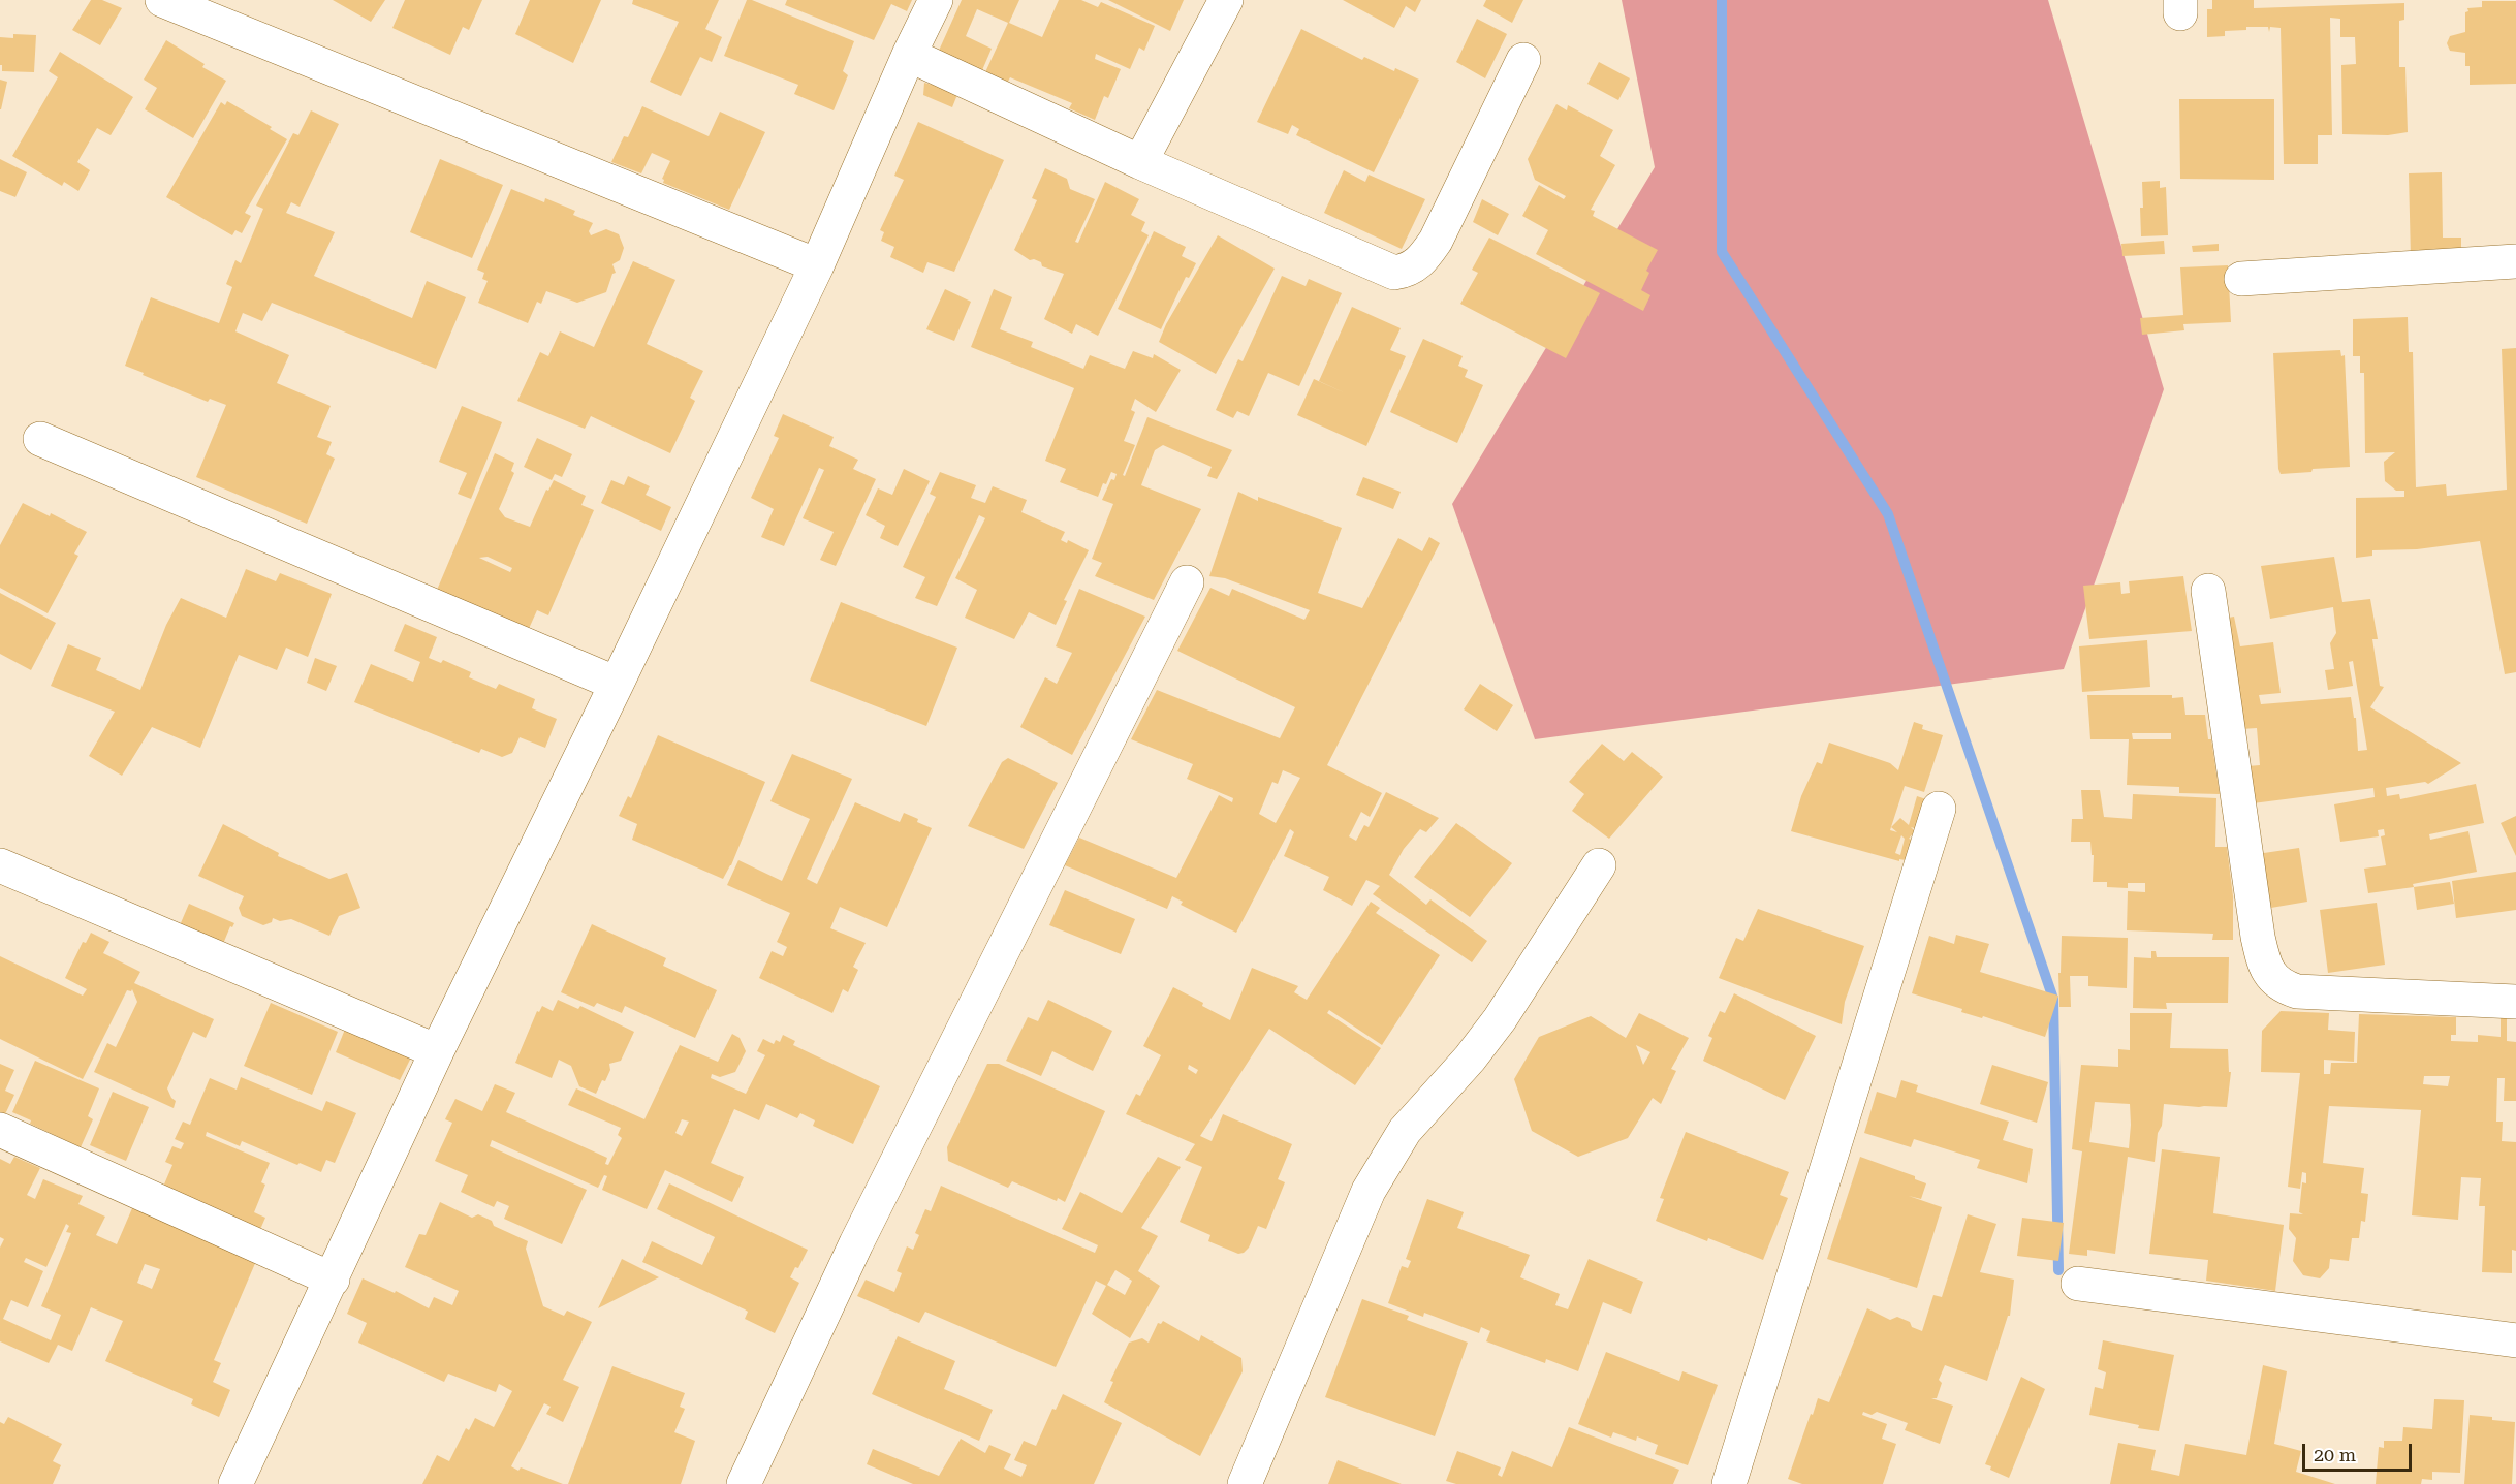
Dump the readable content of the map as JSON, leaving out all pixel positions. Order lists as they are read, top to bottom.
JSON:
{
  "scale_bar": "20 m"
}
